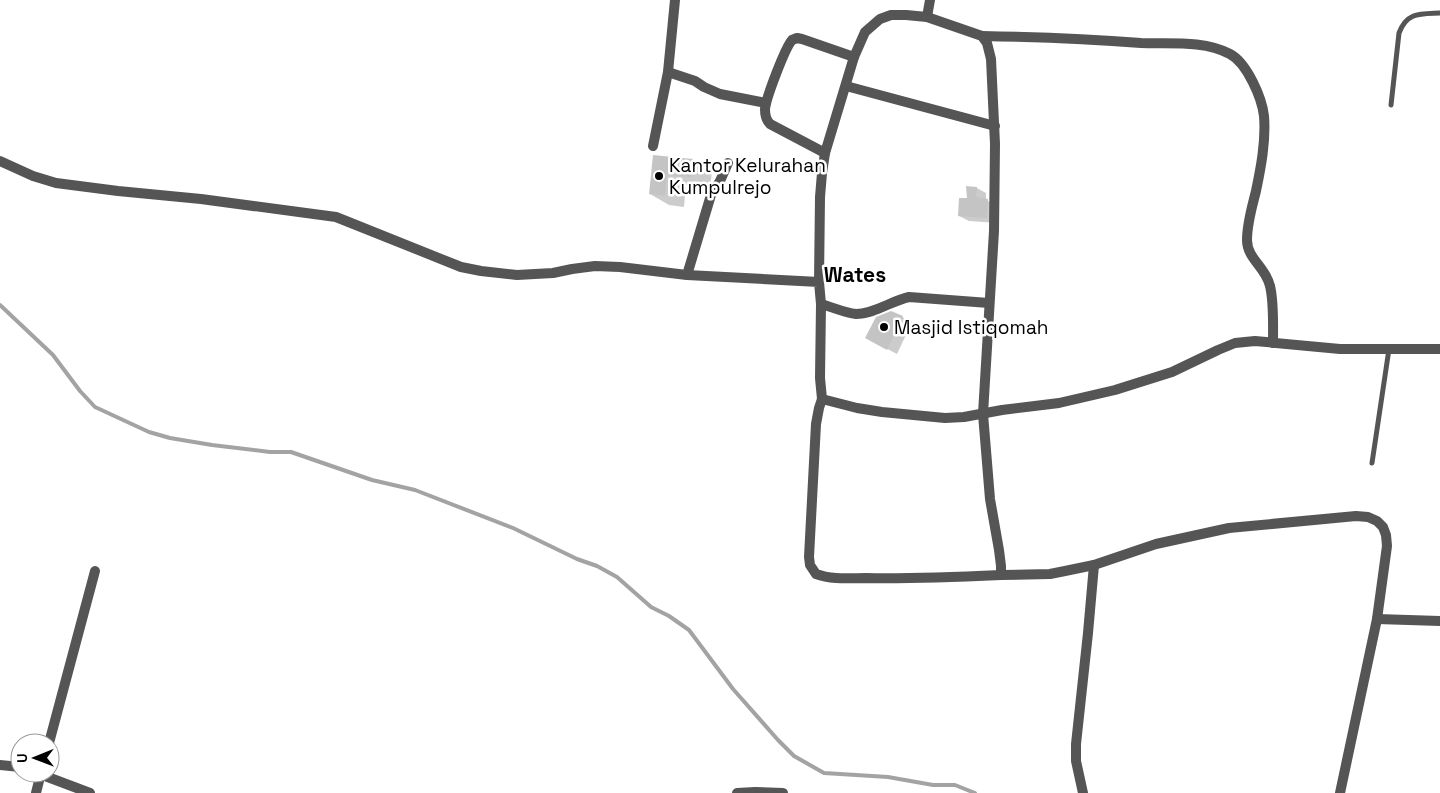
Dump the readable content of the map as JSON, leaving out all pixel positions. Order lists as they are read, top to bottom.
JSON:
{
  "districts": ["Wates"],
  "places": ["Kantor Kelurahan Kumpulrejo", "Masjid Istiqomah"],
  "north": "left"
}
